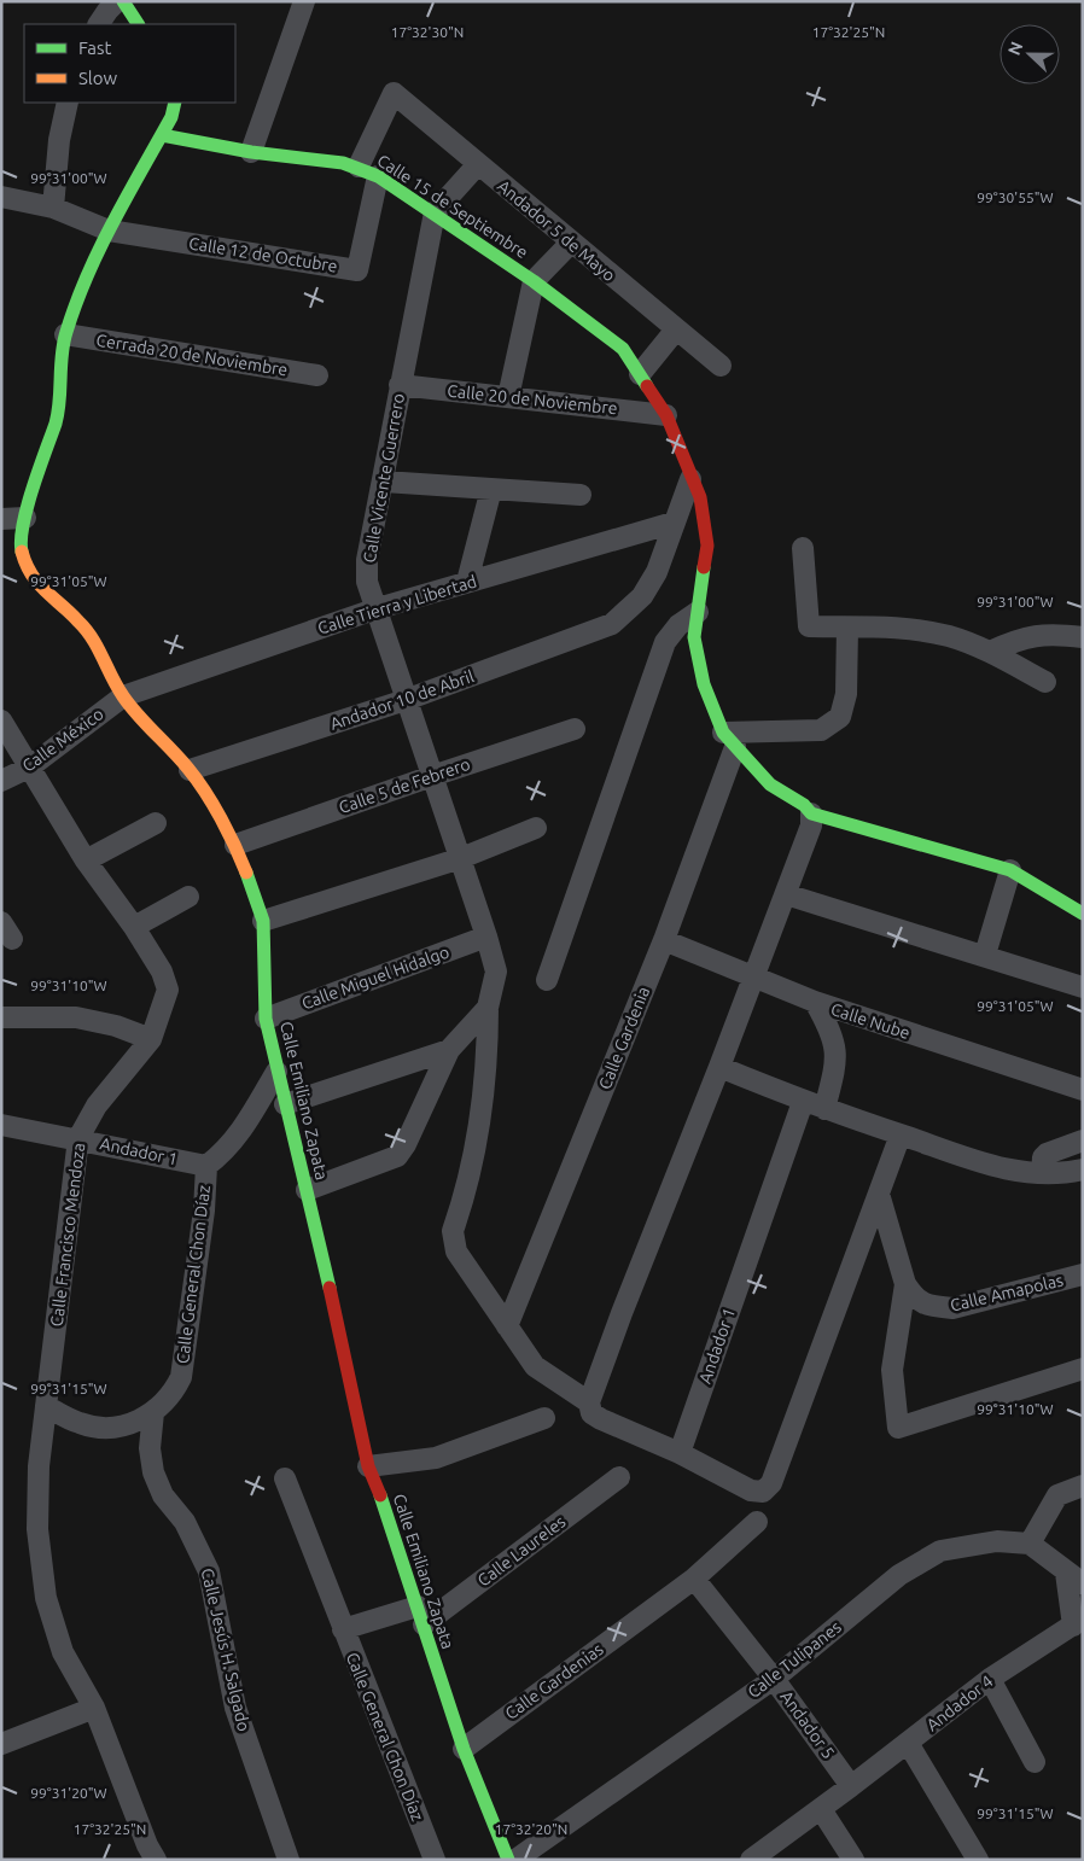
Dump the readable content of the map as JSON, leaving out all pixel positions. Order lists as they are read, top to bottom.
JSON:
{
  "streets": {
    "street": [
      "Calle 15 de Septiembre",
      "Andador 5 de Mayo",
      "Calle 12 de Octubre",
      "Cerrada 20 de Noviembre",
      "Calle 20 de Noviembre",
      "Calle Vicente Guerrero",
      "Calle Tierra y Libertad",
      "Andador 10 de Abril",
      "Calle México",
      "Calle 5 de Febrero",
      "Calle Miguel Hidalgo",
      "Calle Nube",
      "Calle Gardenia",
      "Calle Emiliano Zapata",
      "Andador 1",
      "Calle Francisco Mendoza",
      "Calle General Chon Díaz",
      "Calle Amapolas",
      "Calle Laureles",
      "Calle Jesús H. Salgado",
      "Calle Tulipanes",
      "Calle Gardenias",
      "Andador 4",
      "Andador 5"
    ]
  },
  "crossings": [
    ["Calle 15 de Septiembre", "Andador 5 de Mayo"],
    ["Calle 15 de Septiembre", "Calle 12 de Octubre"],
    ["Calle 15 de Septiembre", "Calle 20 de Noviembre"],
    ["Calle 15 de Septiembre", "Calle Vicente Guerrero"],
    ["Calle 15 de Septiembre", "Calle Gardenia"],
    ["Calle 15 de Septiembre", "Calle Emiliano Zapata"],
    ["Calle 12 de Octubre", "Calle Emiliano Zapata"],
    ["Cerrada 20 de Noviembre", "Calle Emiliano Zapata"],
    ["Calle 20 de Noviembre", "Calle Vicente Guerrero"],
    ["Calle Vicente Guerrero", "Calle Tierra y Libertad"],
    ["Calle Vicente Guerrero", "Andador 10 de Abril"],
    ["Calle Vicente Guerrero", "Calle 5 de Febrero"],
    ["Calle Vicente Guerrero", "Calle Miguel Hidalgo"],
    ["Calle Tierra y Libertad", "Andador 10 de Abril"],
    ["Calle Tierra y Libertad", "Calle México"],
    ["Calle Tierra y Libertad", "Calle Emiliano Zapata"],
    ["Andador 10 de Abril", "Calle Emiliano Zapata"],
    ["Calle México", "Calle Emiliano Zapata"],
    ["Calle México", "Calle Francisco Mendoza"],
    ["Calle 5 de Febrero", "Calle Emiliano Zapata"],
    ["Calle Miguel Hidalgo", "Calle Emiliano Zapata"],
    ["Calle Nube", "Calle Gardenia"],
    ["Calle Emiliano Zapata", "Calle General Chon Díaz"],
    ["Calle Emiliano Zapata", "Calle Laureles"],
    ["Calle Emiliano Zapata", "Calle Gardenias"],
    ["Andador 1", "Calle Francisco Mendoza"],
    ["Andador 1", "Calle General Chon Díaz"],
    ["Calle Francisco Mendoza", "Calle General Chon Díaz"],
    ["Calle General Chon Díaz", "Calle Laureles"],
    ["Calle General Chon Díaz", "Calle Jesús H. Salgado"],
    ["Calle Tulipanes", "Andador 5"],
    ["Calle Gardenias", "Andador 5"],
    ["Andador 4", "Andador 5"]
  ],
  "legend": ["Fast", "Slow"],
  "north": "left",
  "coordinates": [
    "17°32'30\"N",
    "17°32'25\"N",
    "99°31'00\"W",
    "99°30'55\"W",
    "99°31'05\"W",
    "99°31'10\"W",
    "99°31'15\"W",
    "99°31'20\"W",
    "17°32'20\"N"
  ]
}
